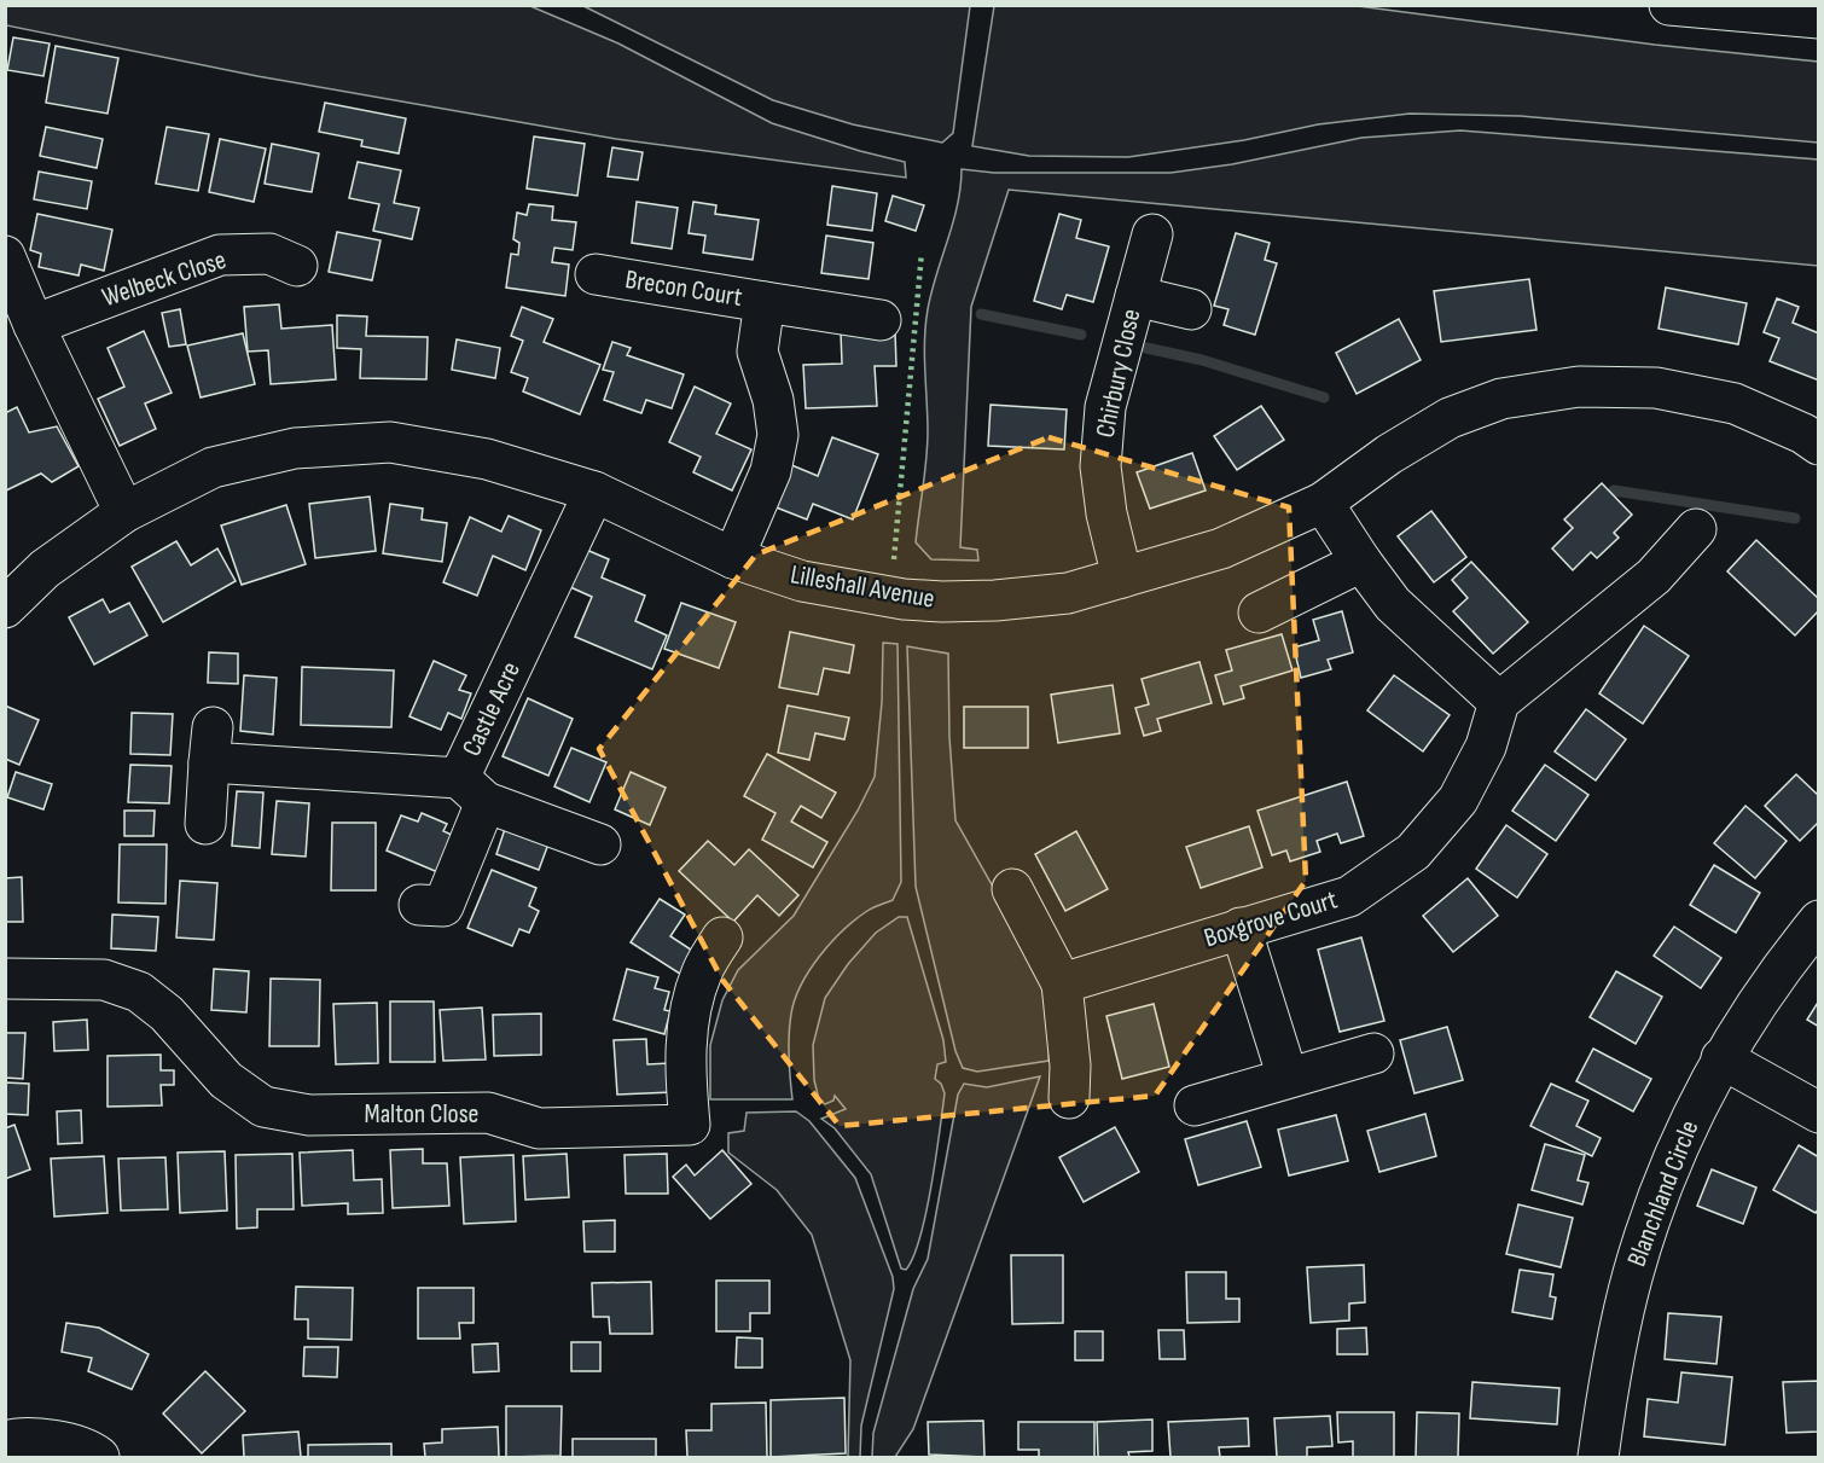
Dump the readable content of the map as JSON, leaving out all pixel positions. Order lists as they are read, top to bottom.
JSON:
{
  "streets": {
    "street": [
      "Welbeck Close",
      "Brecon Court",
      "Chirbury Close",
      "Lilleshall Avenue",
      "Castle Acre",
      "Boxgrove Court",
      "Malton Close",
      "Blanchland Circle"
    ]
  },
  "crossings": [
    ["Brecon Court", "Lilleshall Avenue"],
    ["Chirbury Close", "Lilleshall Avenue"],
    ["Lilleshall Avenue", "Castle Acre"]
  ]
}
